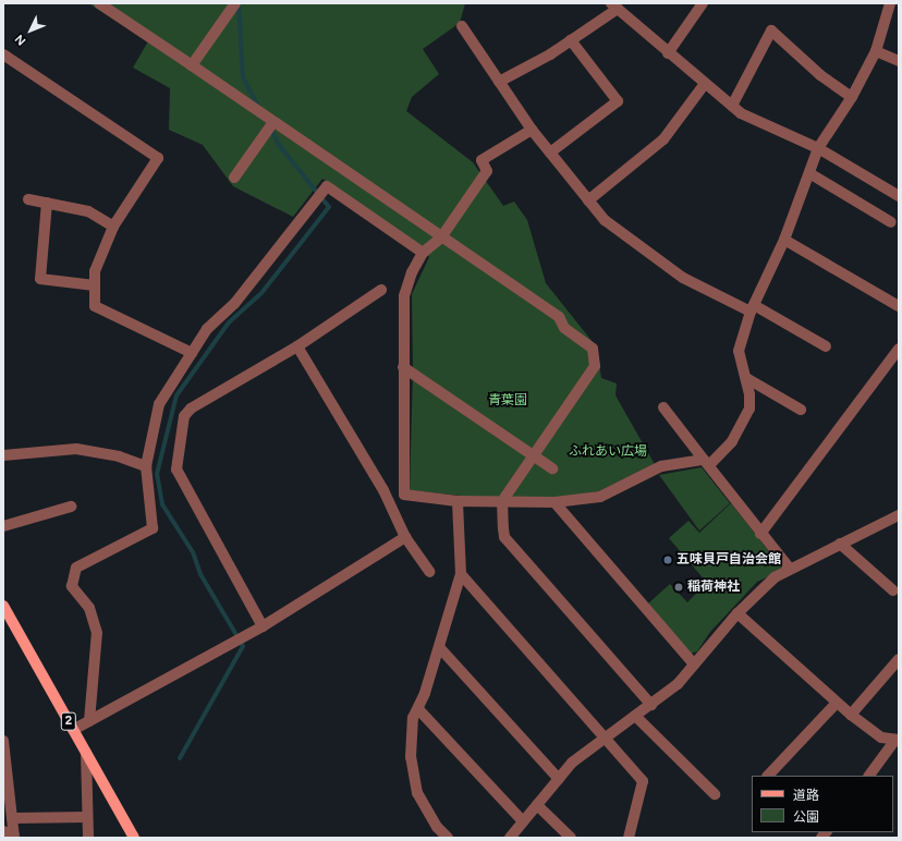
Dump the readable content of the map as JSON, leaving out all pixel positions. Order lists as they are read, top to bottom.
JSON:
{
  "streets": {
    "main road": ["2"]
  },
  "parks": ["青葉園", "ふれあい広場"],
  "places": ["五味貝戸自治会館", "稲荷神社"],
  "legend": ["道路", "公園"],
  "north": "bottom left"
}
